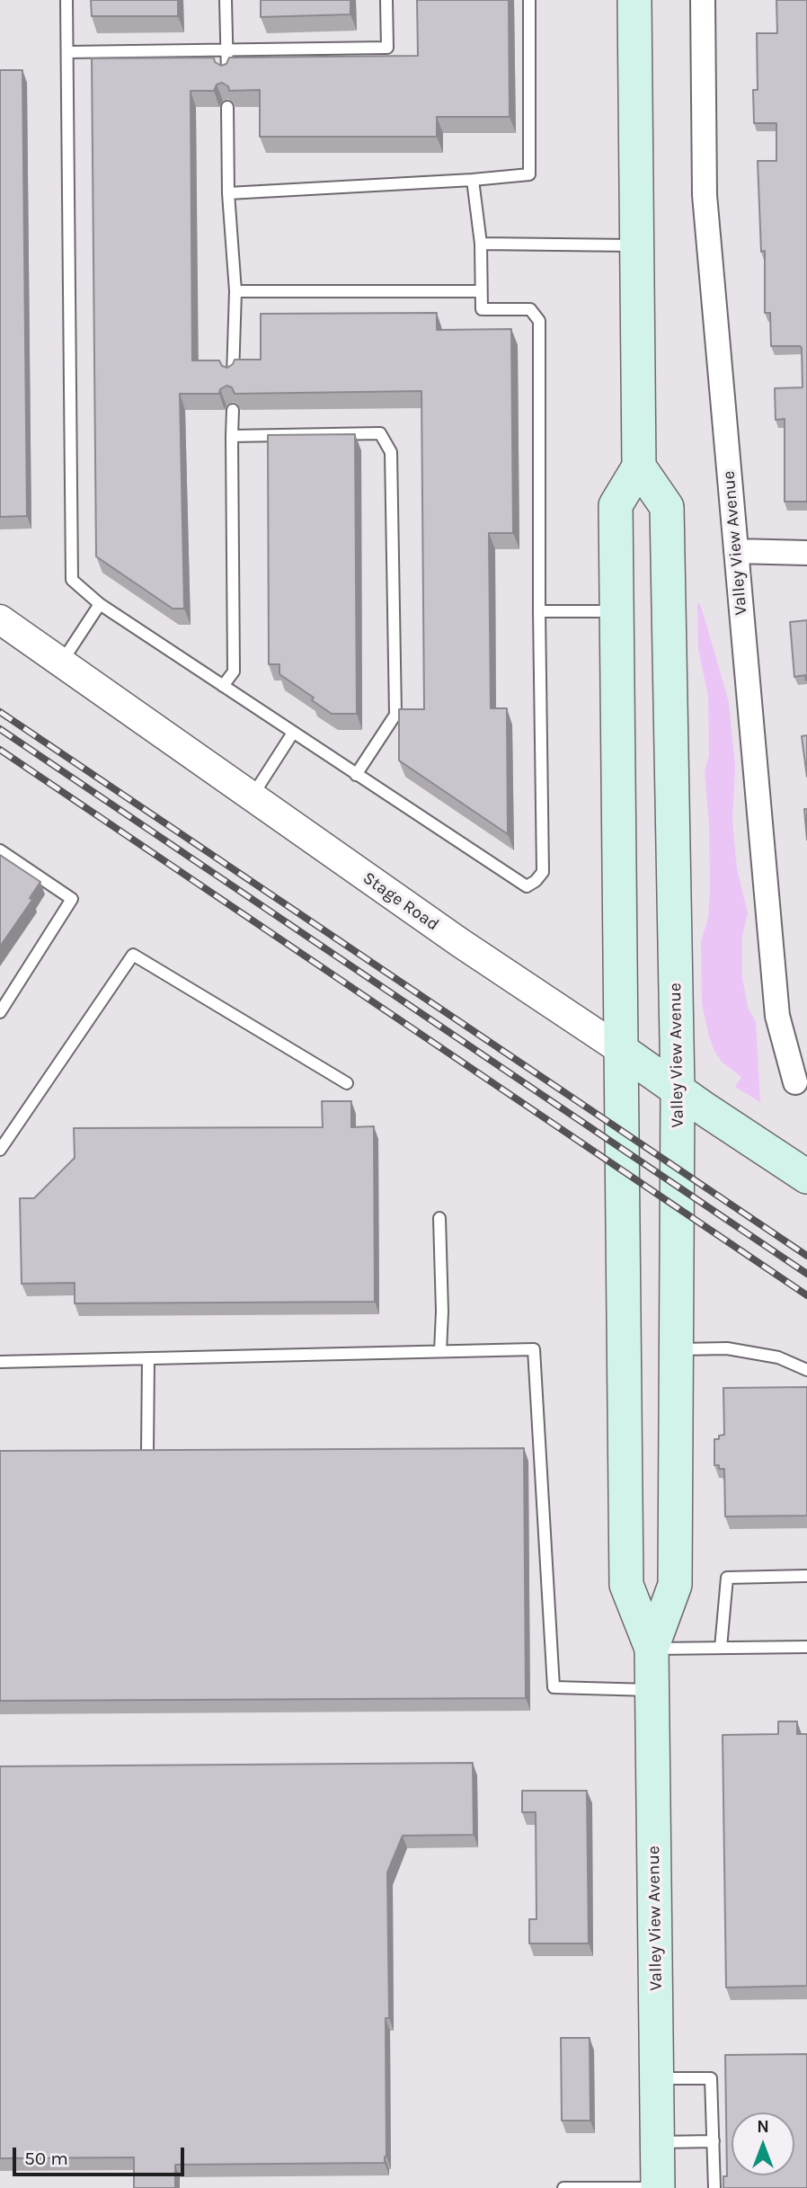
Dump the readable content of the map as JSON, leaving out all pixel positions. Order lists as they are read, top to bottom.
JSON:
{
  "streets": {
    "main road": ["Valley View Avenue", "Stage Road"]
  },
  "crossings": [
    ["Valley View Avenue", "Stage Road"]
  ],
  "scale_bar": "50 m",
  "north": "top"
}
